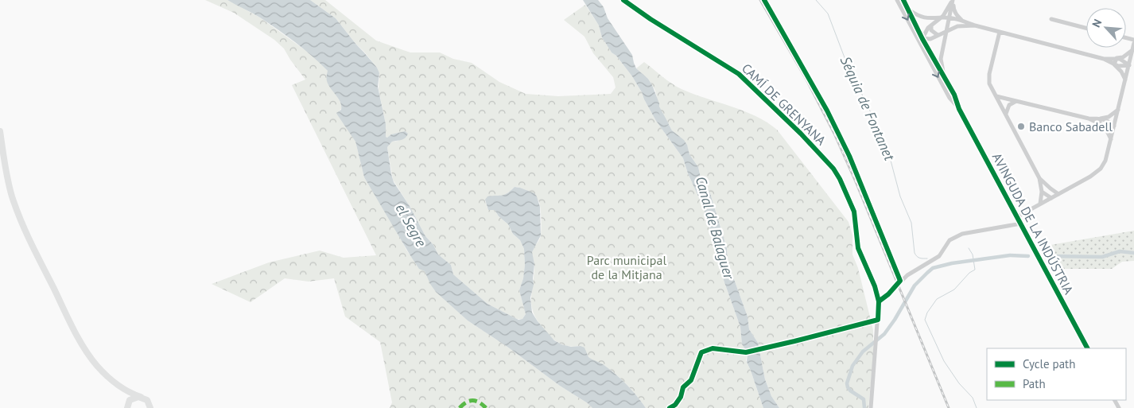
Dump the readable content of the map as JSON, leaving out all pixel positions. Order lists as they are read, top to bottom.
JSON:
{
  "streets": {
    "street": ["CAMÍ DE GRENYANA", "AVINGUDA DE LA INDÚSTRIA"]
  },
  "water": ["Séquia de Fontanet", "el Segre", "Canal de Balaguer"],
  "parks": ["Parc municipal de la Mitjana"],
  "places": ["Banco Sabadell"],
  "legend": ["Cycle path", "Path"],
  "north": "top left"
}
